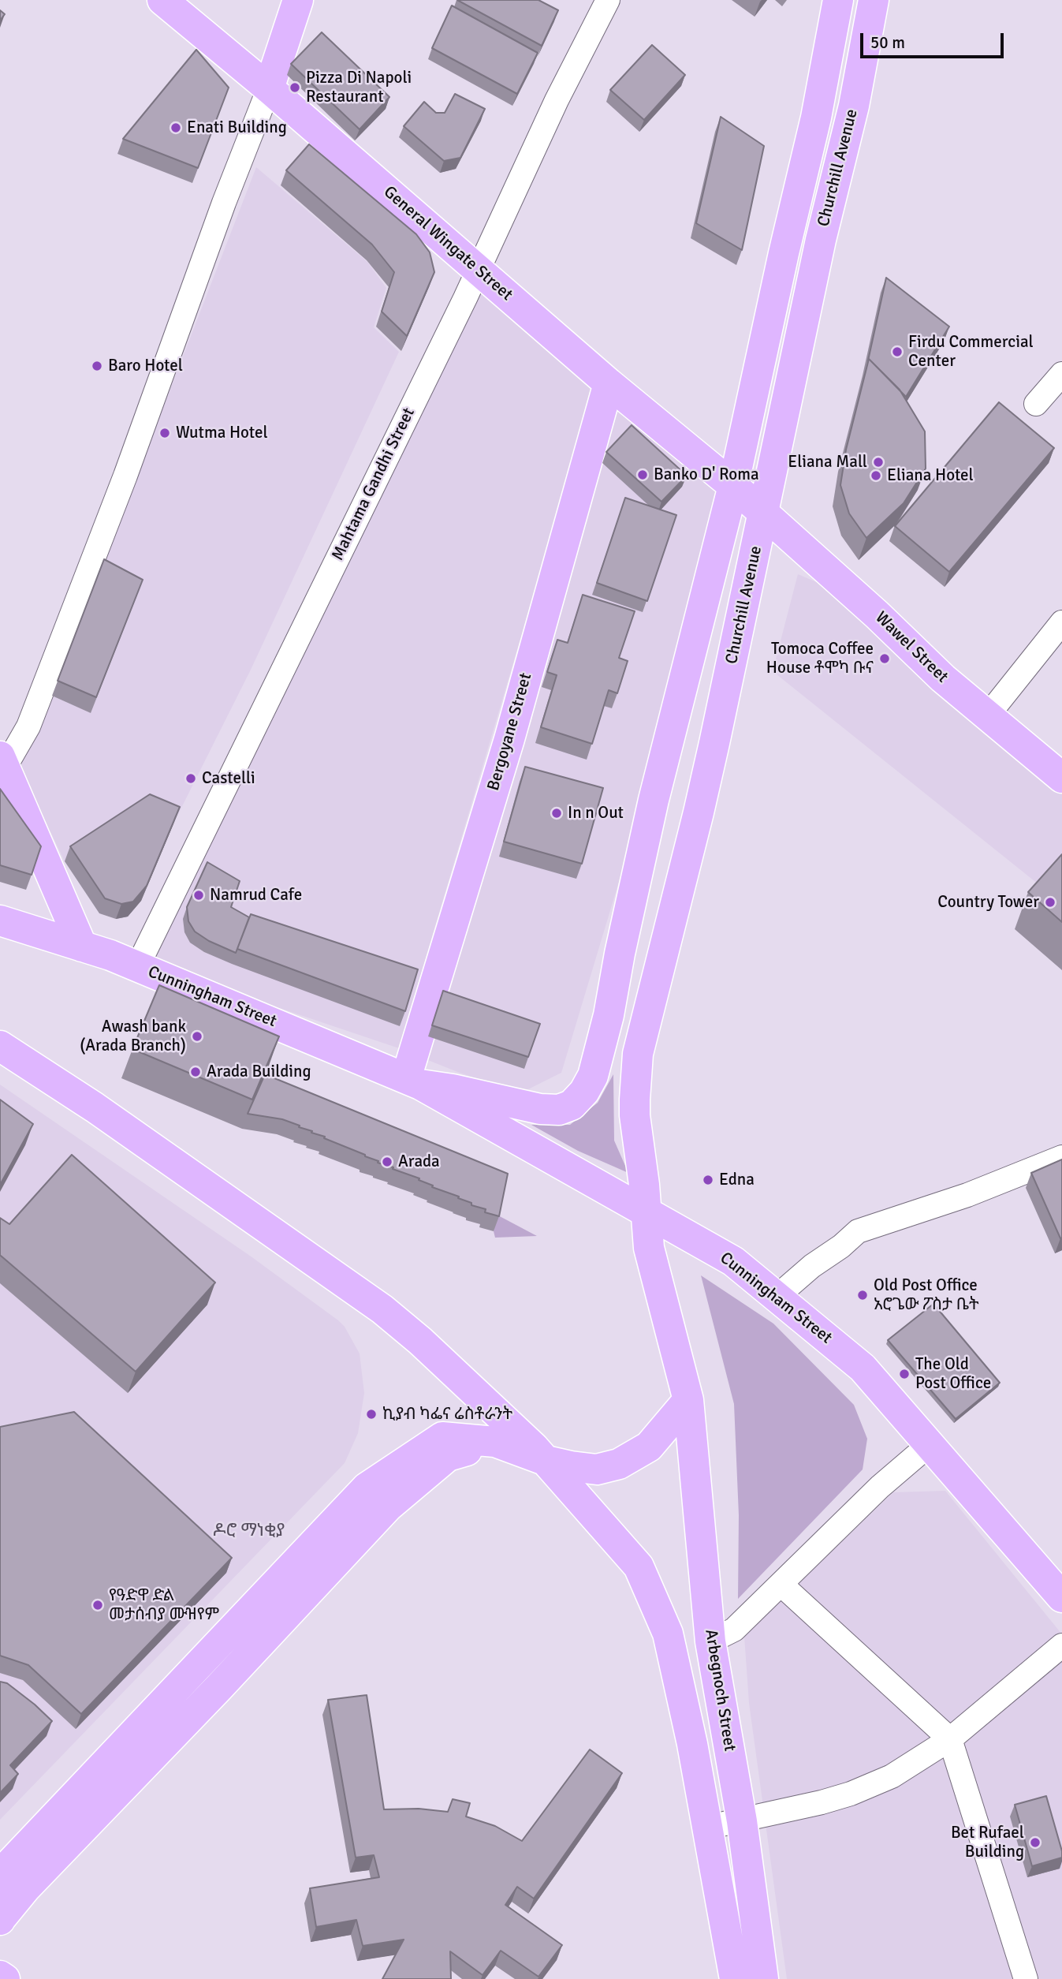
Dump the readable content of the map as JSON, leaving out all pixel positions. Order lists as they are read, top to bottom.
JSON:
{
  "streets": {
    "main road": [
      "Churchill Avenue",
      "General Wingate Street",
      "Wawel Street",
      "Bergoyane Street",
      "Cunningham Street",
      "Arbegnoch Street"
    ],
    "street": ["Mahtama Gandhi Street"]
  },
  "crossings": [
    ["Churchill Avenue", "General Wingate Street"],
    ["Churchill Avenue", "Wawel Street"],
    ["Churchill Avenue", "Cunningham Street"],
    ["Churchill Avenue", "Arbegnoch Street"],
    ["General Wingate Street", "Mahtama Gandhi Street"],
    ["General Wingate Street", "Wawel Street"],
    ["General Wingate Street", "Bergoyane Street"],
    ["Mahtama Gandhi Street", "Cunningham Street"],
    ["Bergoyane Street", "Cunningham Street"]
  ],
  "districts": ["ዶሮ ማነቂያ"],
  "places": [
    "Pizza Di Napoli Restaurant",
    "Enati Building",
    "Firdu Commercial Center",
    "Baro Hotel",
    "Wutma Hotel",
    "Eliana Mall",
    "Banko D' Roma",
    "Eliana Hotel",
    "Tomoca Coffee House ቶሞካ ቡና",
    "Castelli",
    "In n Out",
    "Namrud Cafe",
    "Country Tower",
    "Awash bank (Arada Branch)",
    "Arada Building",
    "Arada",
    "Edna",
    "Old Post Office አሮጌው ፖስታ ቤት",
    "The Old Post Office",
    "ኪያብ ካፌና ሬስቶራንት",
    "የዓድዋ ድል መታሰብያ ሙዝየም",
    "Bet Rufael Building"
  ],
  "scale_bar": "50 m"
}
